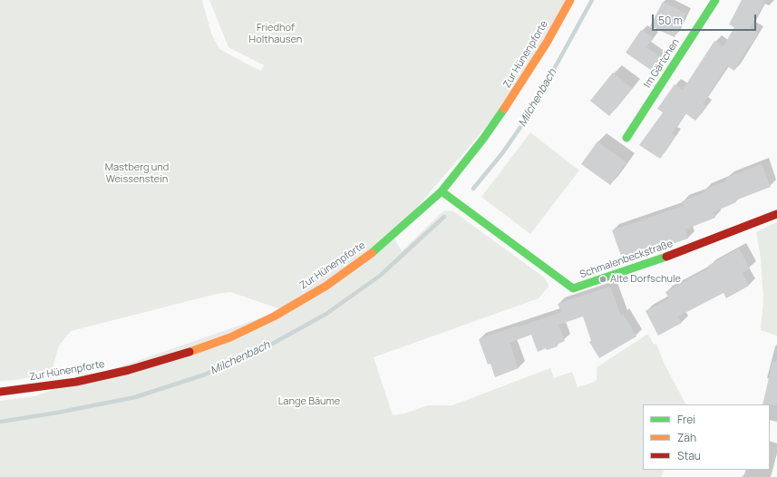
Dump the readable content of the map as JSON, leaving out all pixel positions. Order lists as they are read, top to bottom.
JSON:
{
  "streets": {
    "main road": ["Zur Hünenpforte", "Im Gärtchen", "Schmalenbeckstraße"]
  },
  "crossings": [
    ["Zur Hünenpforte", "Schmalenbeckstraße"]
  ],
  "water": ["Milchenbach"],
  "parks": ["Friedhof Holthausen", "Mastberg und Weissenstein", "Lange Bäume"],
  "places": ["Alte Dorfschule"],
  "legend": ["Frei", "Zäh", "Stau"],
  "scale_bar": "50 m"
}
